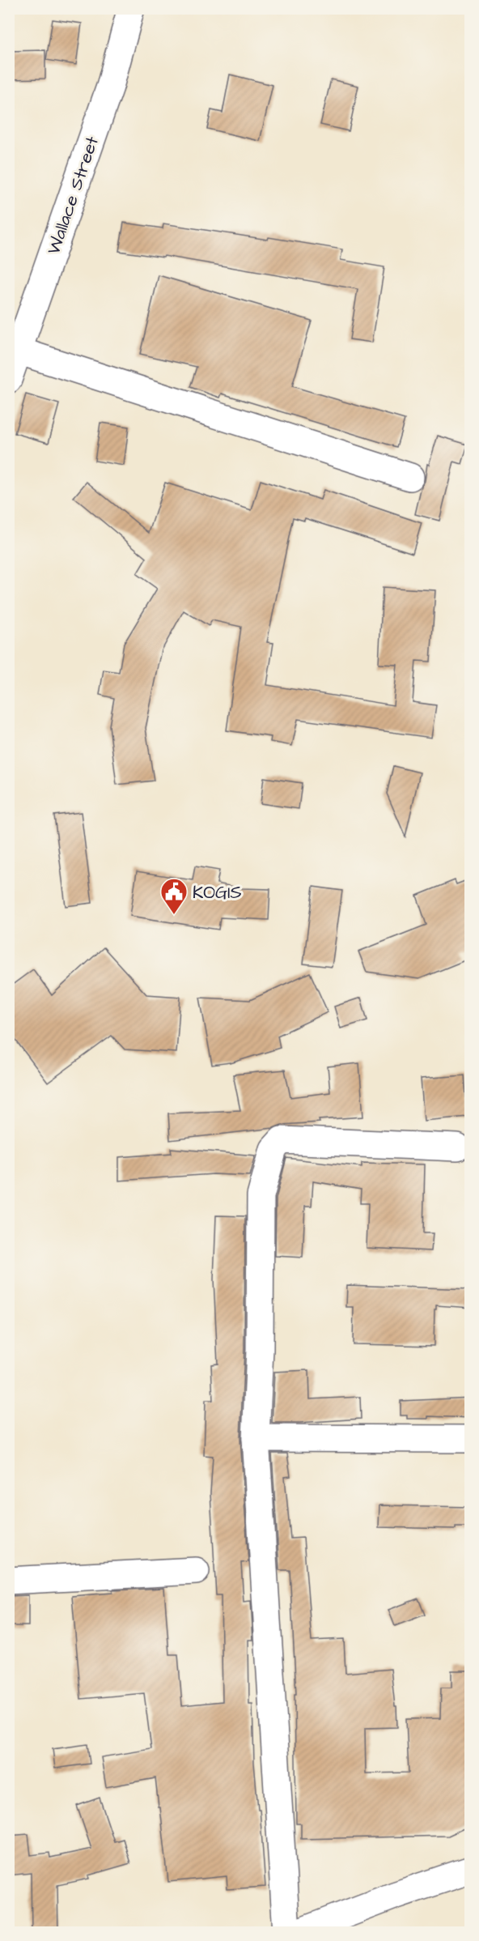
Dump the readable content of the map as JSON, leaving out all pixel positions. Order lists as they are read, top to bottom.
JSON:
{
  "streets": {
    "street": ["Wallace Street"]
  },
  "places": {
    "public building": ["KOGIS"]
  }
}
